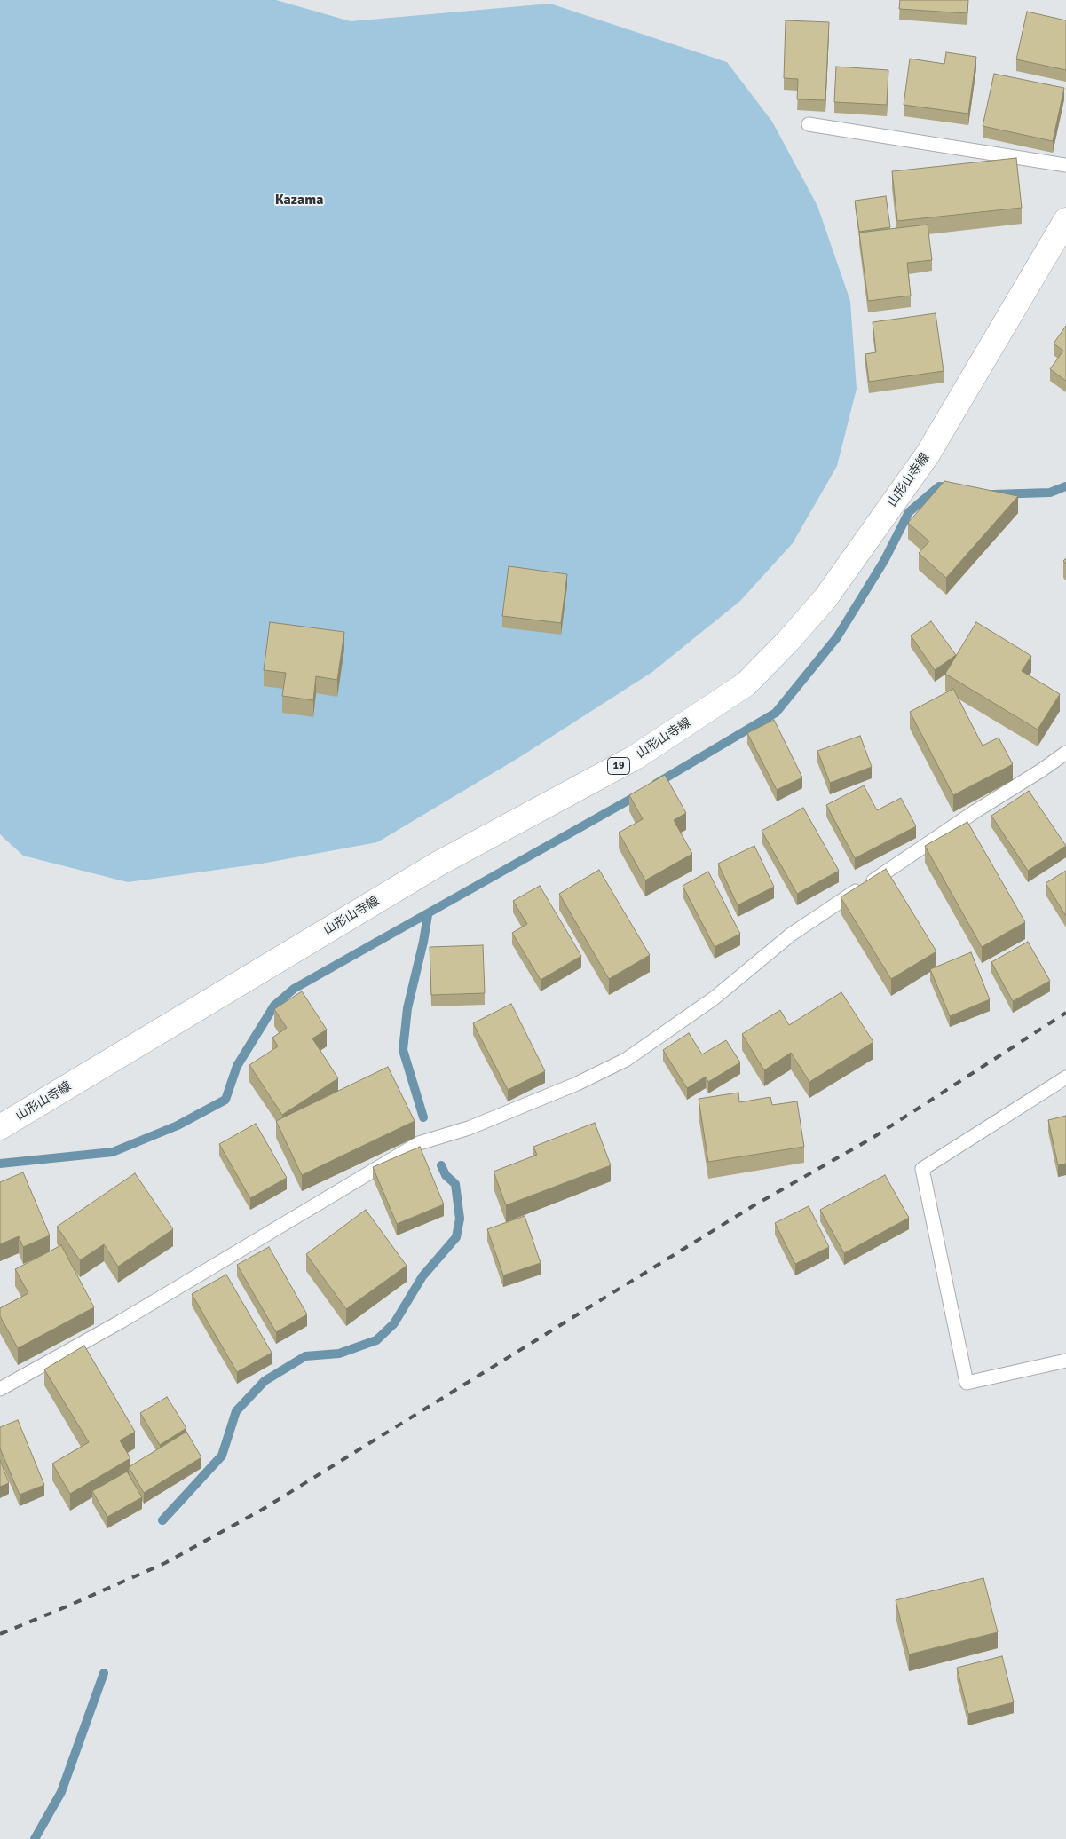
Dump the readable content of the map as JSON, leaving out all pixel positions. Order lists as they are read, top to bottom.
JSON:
{
  "streets": {
    "main road": ["山形山寺線", "19"]
  },
  "districts": ["Kazama"]
}
